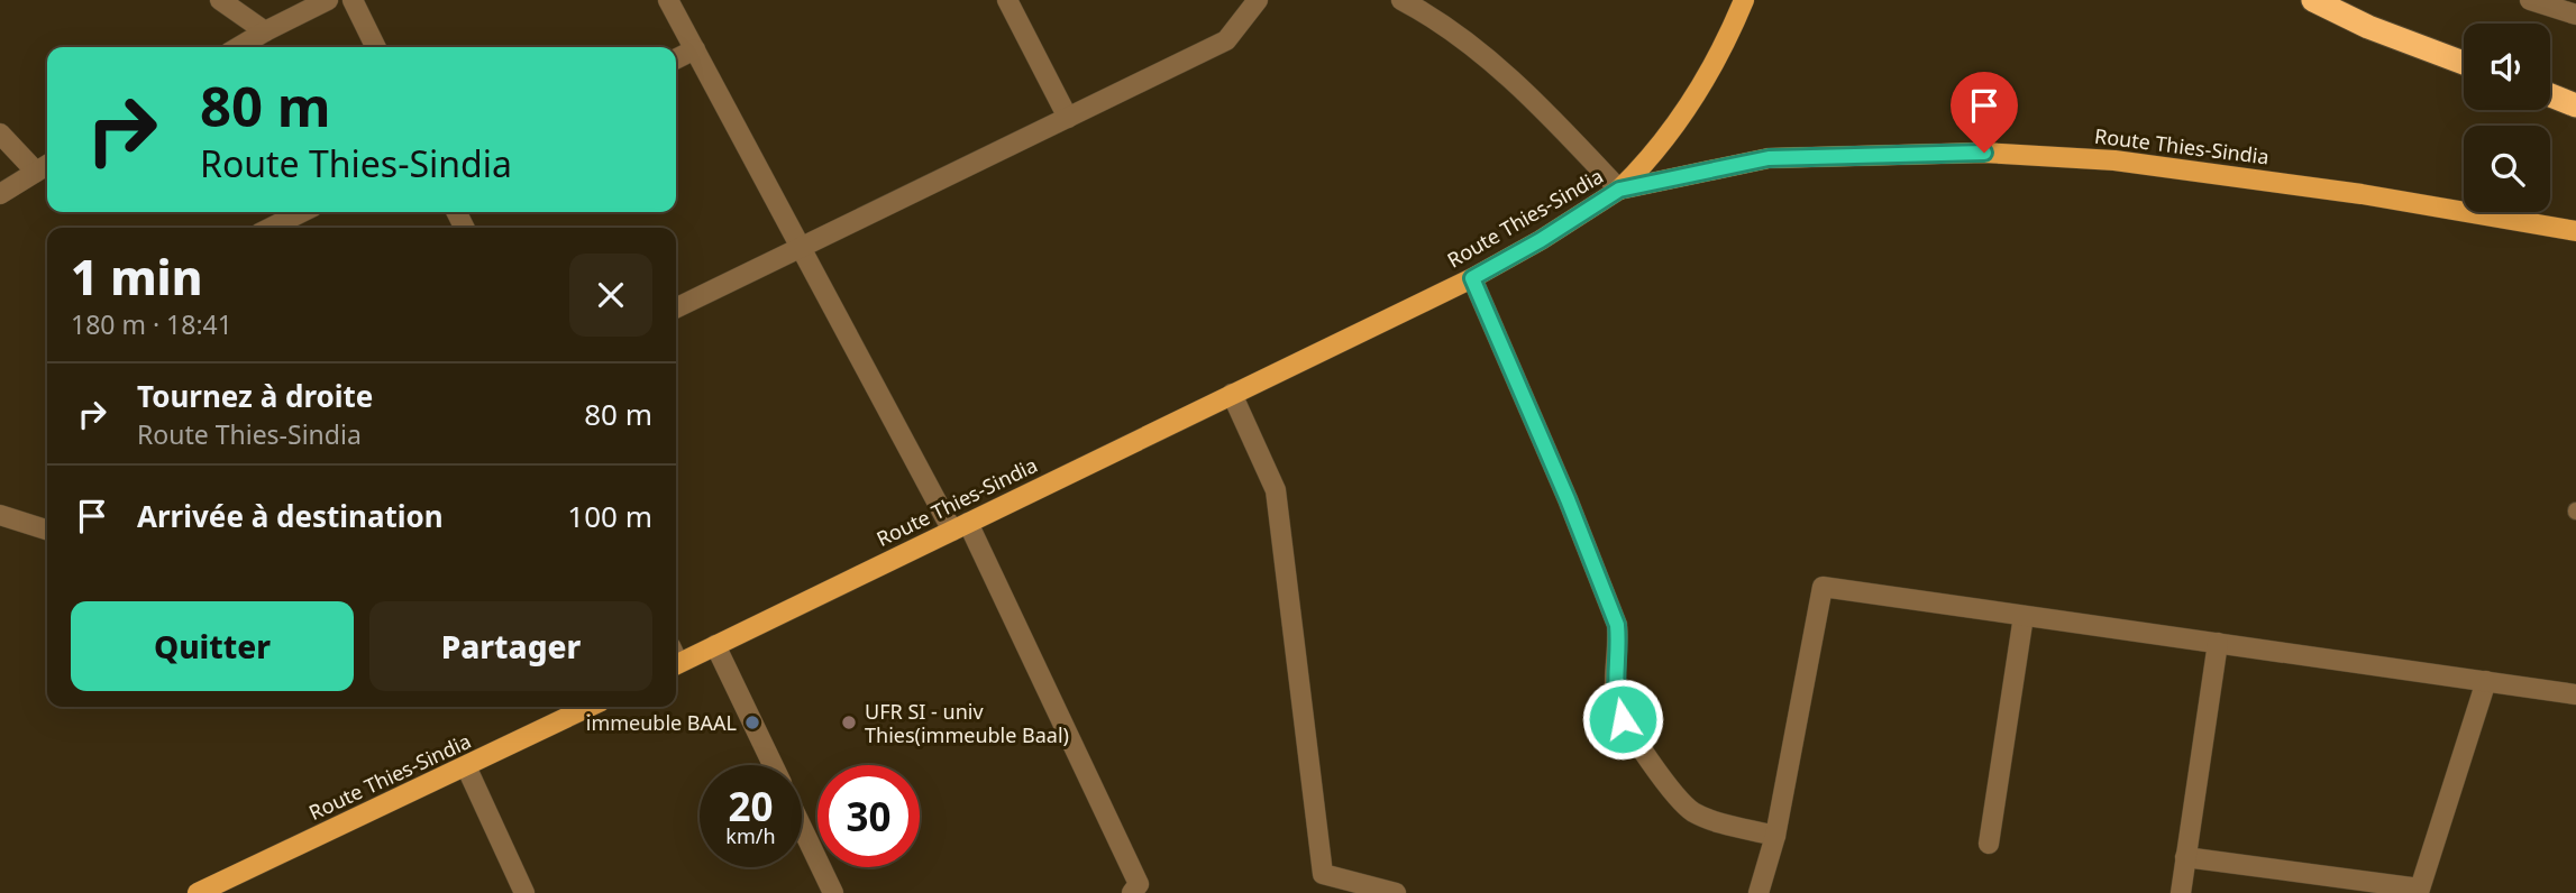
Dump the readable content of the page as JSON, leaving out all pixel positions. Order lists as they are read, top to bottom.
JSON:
{
  "streets": {
    "main road": ["Route Thies-Sindia"]
  },
  "places": ["immeuble BAAL", "UFR SI - univ Thies(immeuble Baal)"],
  "page": {
    "turn": ["80 m", "Route Thies-Sindia"],
    "heading": ["1 min", "180 m · 18:41"],
    "list": [
      {
        "name": "Tournez à droite",
        "note": "Route Thies-Sindia",
        "value": "80 m"
      },
      {
        "name": "Arrivée à destination",
        "value": "100 m"
      }
    ],
    "buttons": ["Quitter", "Partager"],
    "speed": "20 km/h",
    "limit": "30"
  }
}
